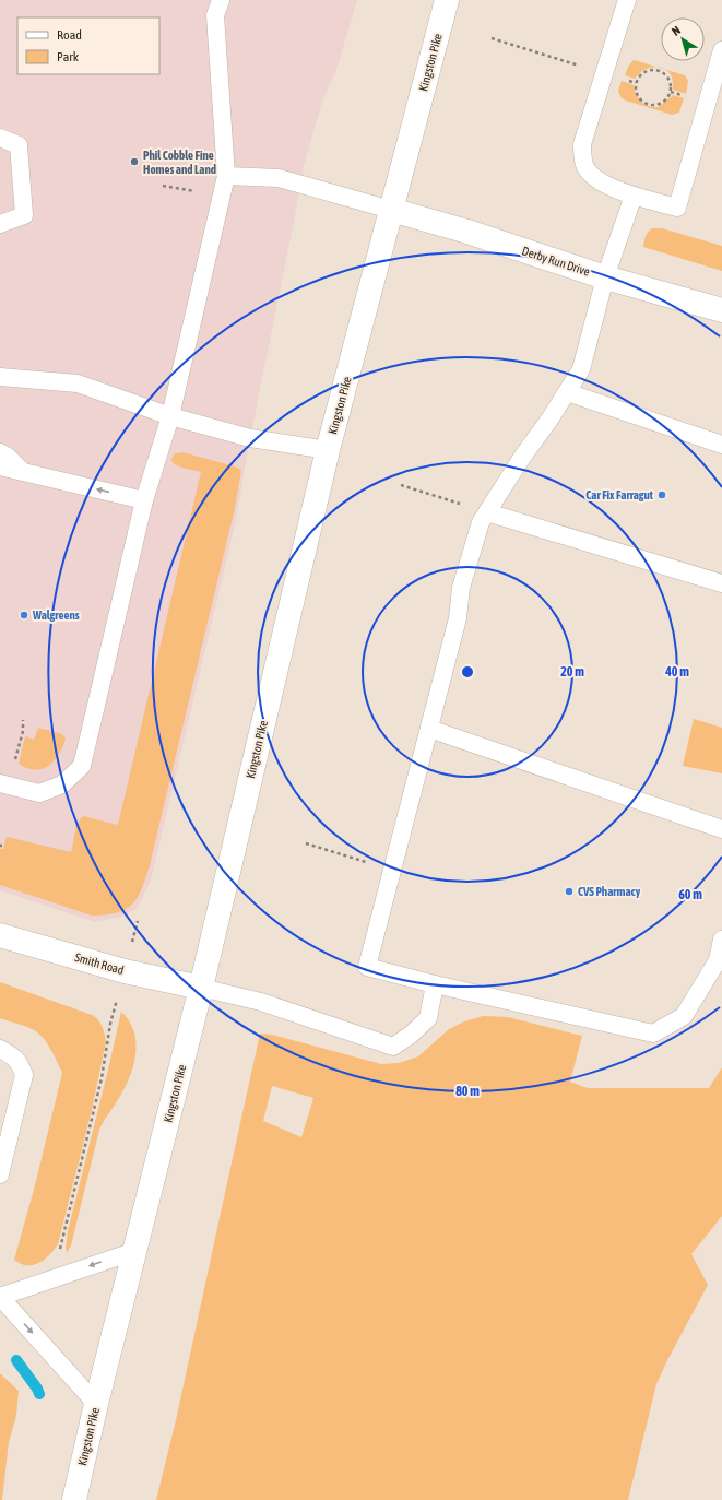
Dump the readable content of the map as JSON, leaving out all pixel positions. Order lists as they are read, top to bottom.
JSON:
{
  "streets": {
    "main road": ["Kingston Pike", "Derby Run Drive", "Smith Road"]
  },
  "crossings": [
    ["Kingston Pike", "Derby Run Drive"],
    ["Kingston Pike", "Smith Road"]
  ],
  "places": [
    "Phil Cobble Fine Homes and Land",
    "Car Fix Farragut",
    "Walgreens",
    "CVS Pharmacy"
  ],
  "legend": ["Road", "Park"],
  "north": "top left",
  "rings": [
    "20 m",
    "40 m",
    "60 m",
    "80 m"
  ]
}
